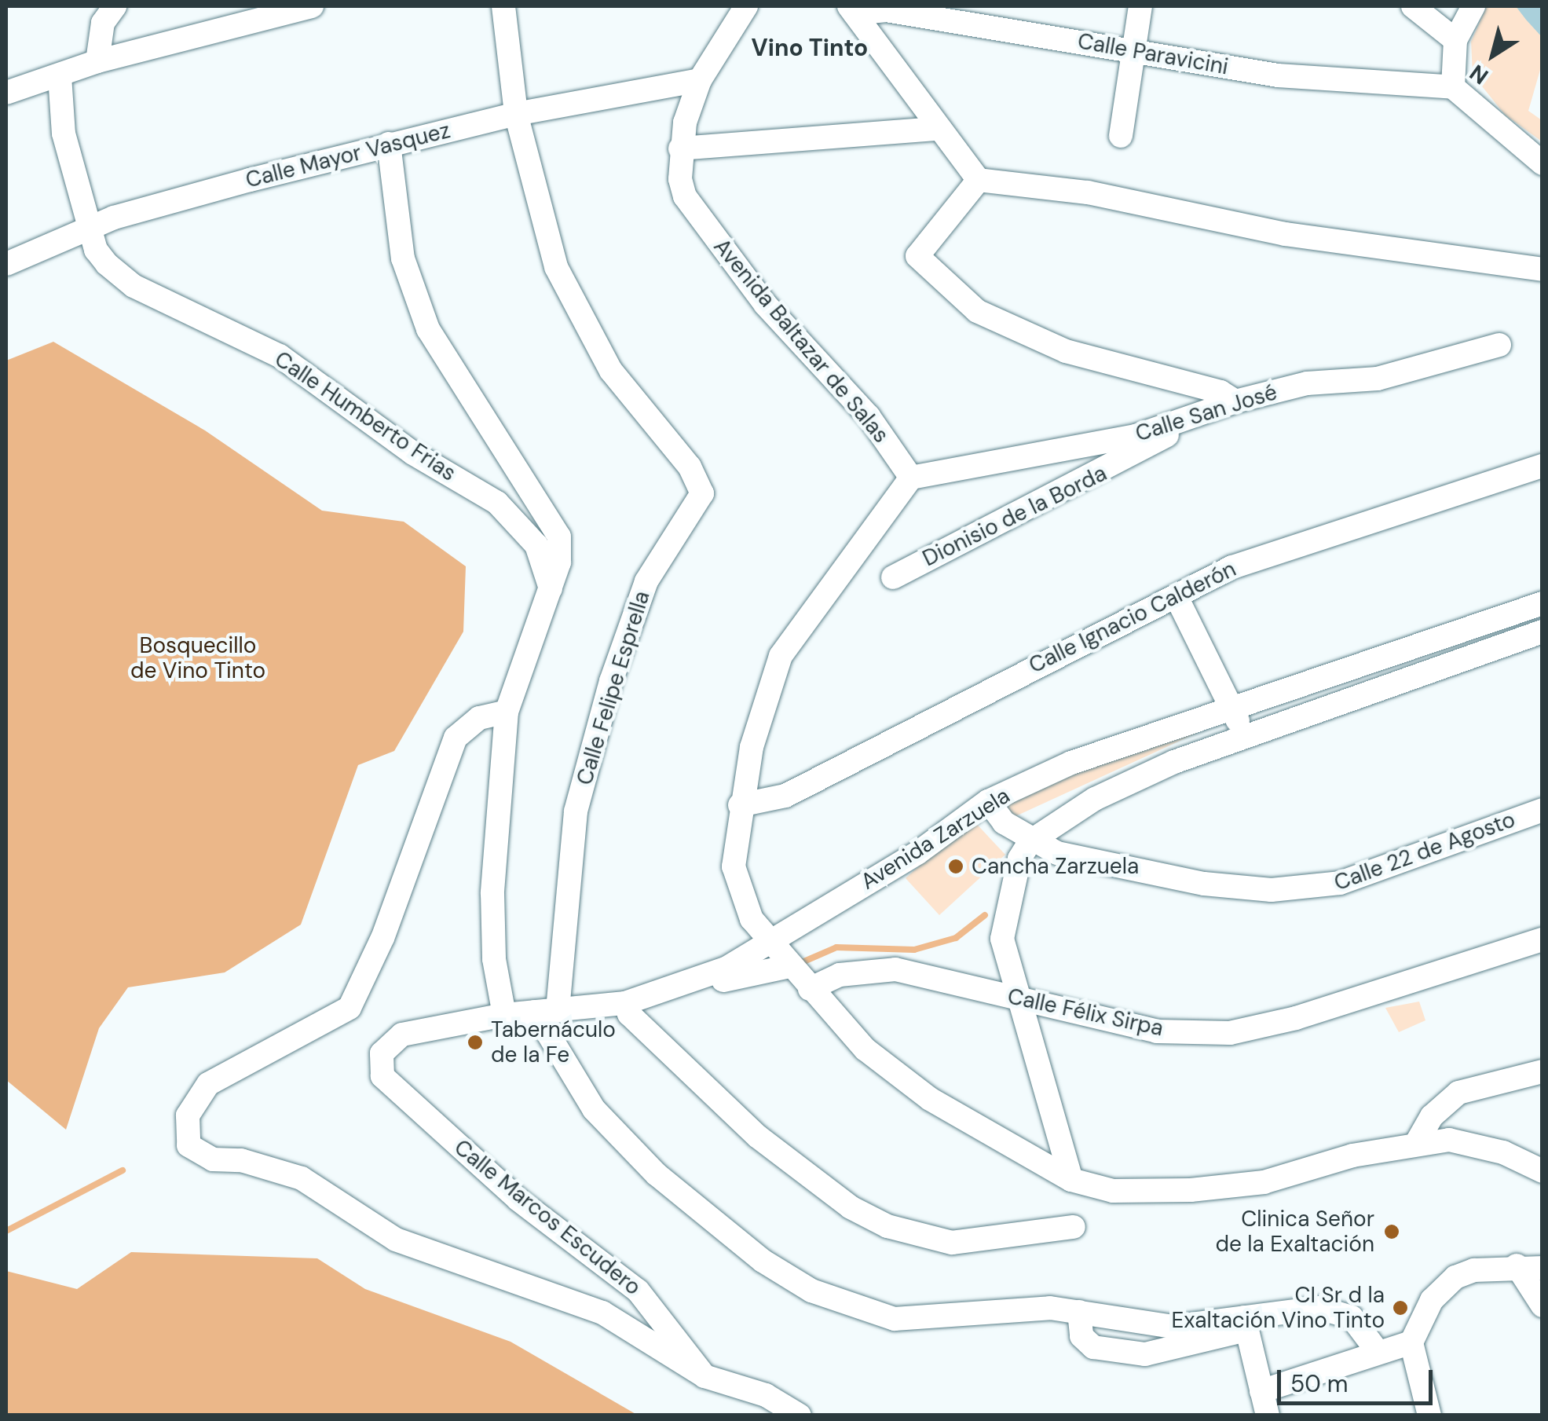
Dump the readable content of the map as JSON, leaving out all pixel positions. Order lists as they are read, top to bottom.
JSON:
{
  "streets": {
    "street": [
      "Calle Paravicini",
      "Calle Mayor Vasquez",
      "Avenida Baltazar de Salas",
      "Calle San José",
      "Calle Humberto Frias",
      "Dionisio de la Borda",
      "Calle Ignacio Calderón",
      "Calle Felipe Esprella",
      "Avenida Zarzuela",
      "Calle 22 de Agosto",
      "Calle Félix Sirpa",
      "Calle Marcos Escudero"
    ]
  },
  "crossings": [
    ["Calle Mayor Vasquez", "Avenida Baltazar de Salas"],
    ["Calle Mayor Vasquez", "Calle Humberto Frias"],
    ["Calle Mayor Vasquez", "Calle Felipe Esprella"],
    ["Avenida Baltazar de Salas", "Calle San José"],
    ["Calle San José", "Dionisio de la Borda"]
  ],
  "districts": ["Vino Tinto"],
  "parks": ["Bosquecillo de Vino Tinto"],
  "places": [
    "Cancha Zarzuela",
    "Tabernáculo de la Fe",
    "Clinica Señor de la Exaltación",
    "CI Sr d la Exaltación Vino Tinto"
  ],
  "scale_bar": "50 m",
  "north": "bottom left"
}
